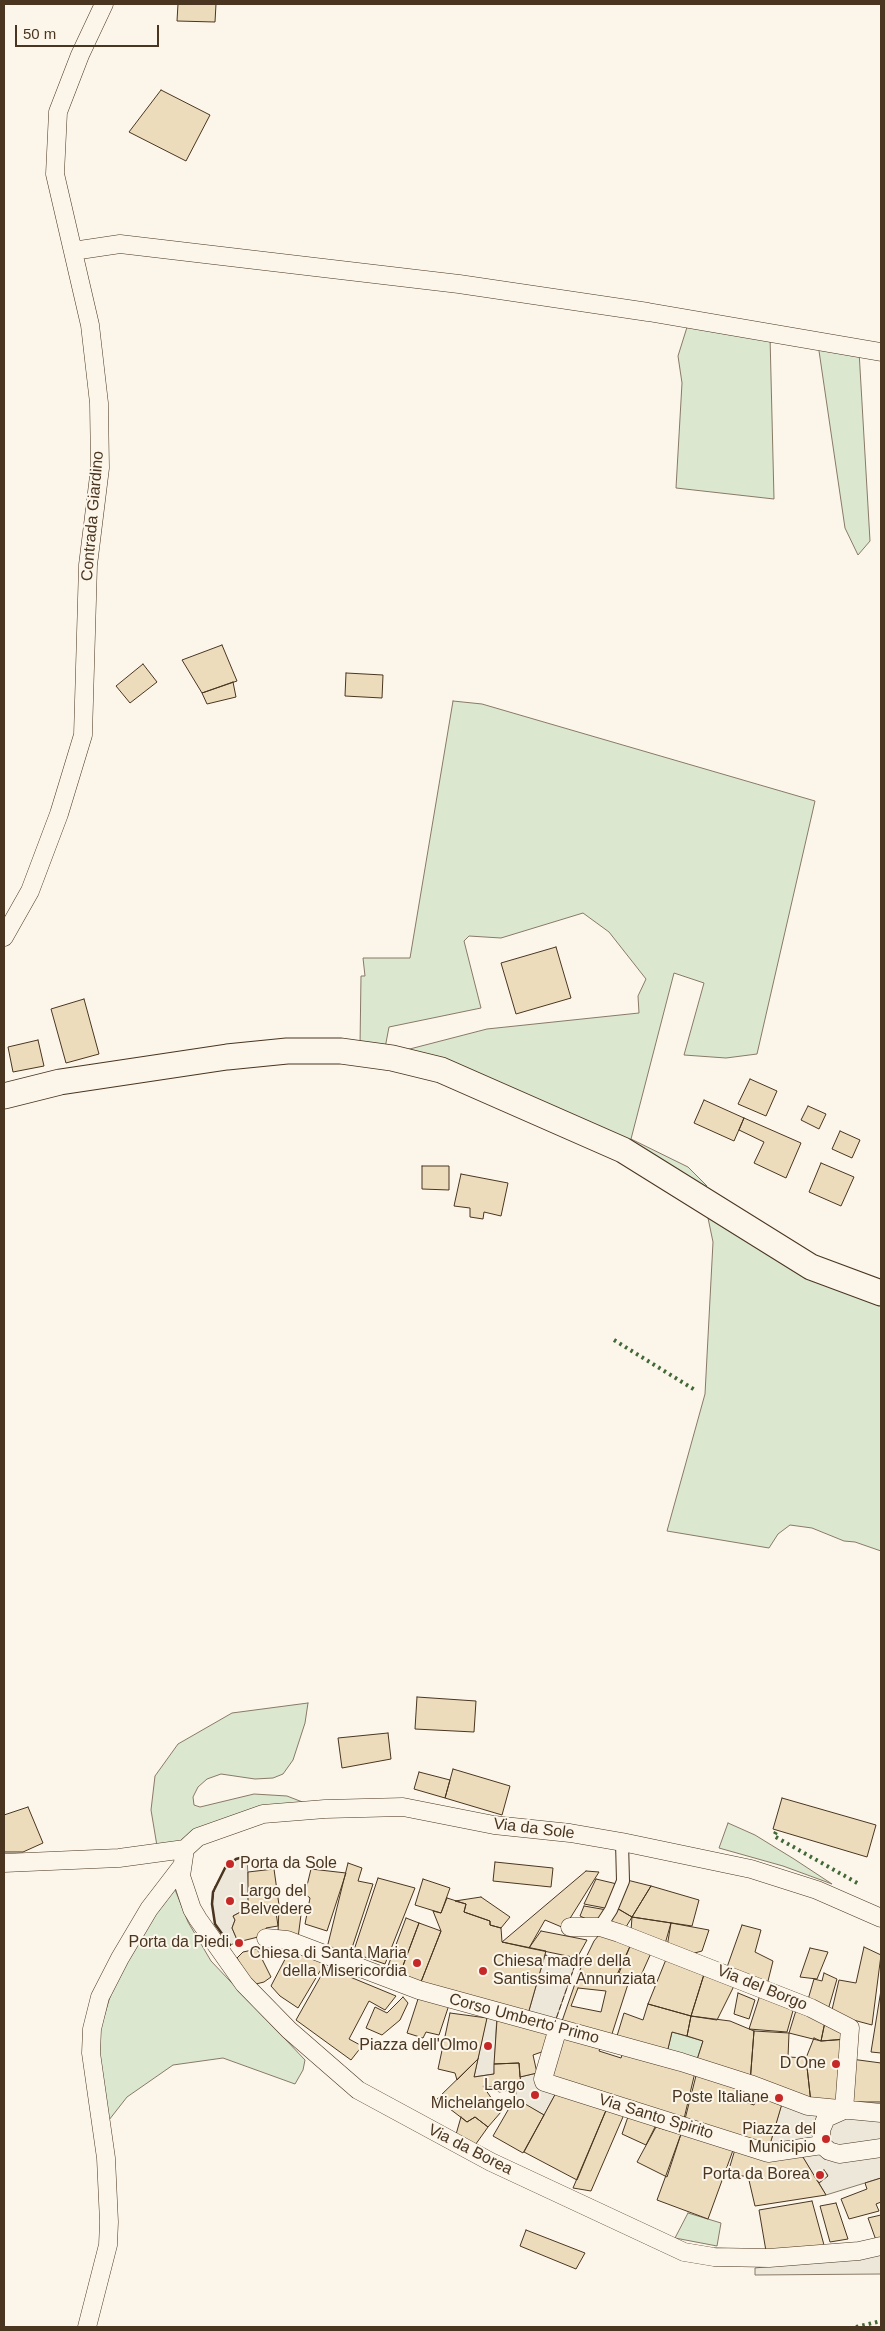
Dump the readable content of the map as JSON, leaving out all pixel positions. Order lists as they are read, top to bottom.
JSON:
{
  "streets": {
    "street": [
      "Contrada Giardino",
      "Via da Sole",
      "Via del Borgo",
      "Corso Umberto Primo",
      "Via Santo Spirito",
      "Via da Borea"
    ]
  },
  "crossings": [
    ["Via da Sole", "Via da Borea"],
    ["Via del Borgo", "Corso Umberto Primo"],
    ["Corso Umberto Primo", "Via Santo Spirito"]
  ],
  "places": [
    "Porta da Sole",
    "Largo del Belvedere",
    "Porta da Piedi",
    "Chiesa di Santa Maria della Misericordia",
    "Chiesa madre della Santissima Annunziata",
    "Piazza dell'Olmo",
    "D One",
    "Largo Michelangelo",
    "Poste Italiane",
    "Piazza del Municipio",
    "Porta da Borea"
  ],
  "scale_bar": "50 m"
}
